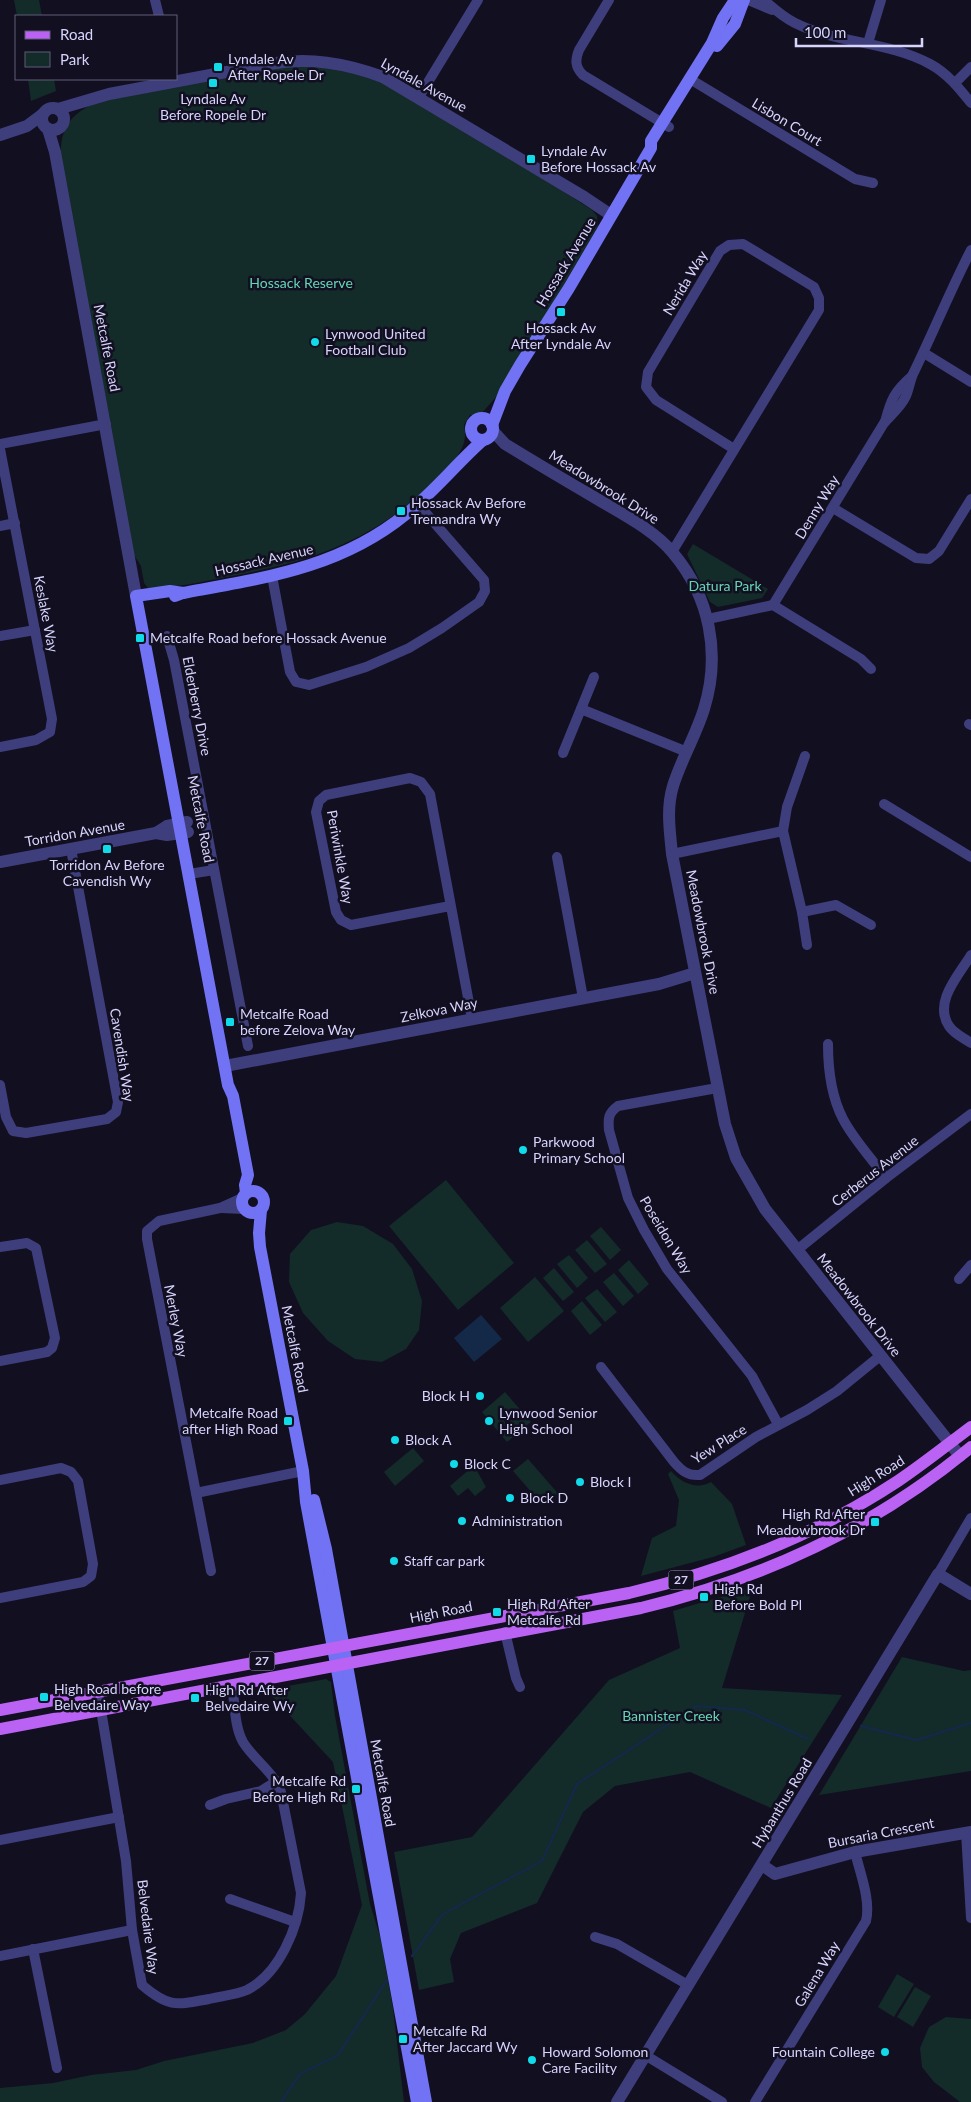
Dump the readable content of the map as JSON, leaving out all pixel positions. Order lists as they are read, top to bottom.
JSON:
{
  "streets": {
    "main road": [
      "Hossack Avenue",
      "Metcalfe Road",
      "High Road",
      "27"
    ],
    "street": [
      "Lyndale Avenue",
      "Lisbon Court",
      "Nerida Way",
      "Meadowbrook Drive",
      "Denny Way",
      "Keslake Way",
      "Elderberry Drive",
      "Torridon Avenue",
      "Periwinkle Way",
      "Zelkova Way",
      "Cavendish Way",
      "Cerberus Avenue",
      "Poseidon Way",
      "Merley Way",
      "Yew Place",
      "Hybanthus Road",
      "Bursaria Crescent",
      "Belvedaire Way",
      "Galena Way"
    ]
  },
  "crossings": [
    ["Lyndale Avenue", "Hossack Avenue"],
    ["Lyndale Avenue", "Metcalfe Road"],
    ["Lisbon Court", "Hossack Avenue"],
    ["Hossack Avenue", "Metcalfe Road"],
    ["Hossack Avenue", "Meadowbrook Drive"],
    ["Nerida Way", "Meadowbrook Drive"],
    ["Metcalfe Road", "Torridon Avenue"],
    ["Metcalfe Road", "Zelkova Way"],
    ["Metcalfe Road", "Merley Way"],
    ["Metcalfe Road", "High Road"],
    ["Metcalfe Road", "27"],
    ["Meadowbrook Drive", "Zelkova Way"],
    ["Meadowbrook Drive", "Cerberus Avenue"],
    ["Meadowbrook Drive", "Poseidon Way"],
    ["Meadowbrook Drive", "Yew Place"],
    ["Meadowbrook Drive", "High Road"],
    ["Meadowbrook Drive", "27"],
    ["Torridon Avenue", "Cavendish Way"],
    ["Periwinkle Way", "Zelkova Way"],
    ["Poseidon Way", "Yew Place"],
    ["High Road", "Belvedaire Way"],
    ["27", "Belvedaire Way"],
    ["Hybanthus Road", "Bursaria Crescent"],
    ["Bursaria Crescent", "Galena Way"]
  ],
  "parks": ["Hossack Reserve", "Datura Park", "Bannister Creek"],
  "places": {
    "transit": [
      "Lyndale Av After Ropele Dr",
      "Lyndale Av Before Ropele Dr",
      "Lyndale Av Before Hossack Av",
      "Hossack Av After Lyndale Av",
      "Hossack Av Before Tremandra Wy",
      "Metcalfe Road before Hossack Avenue",
      "Torridon Av Before Cavendish Wy",
      "Metcalfe Road before Zelova Way",
      "Metcalfe Road after High Road",
      "High Rd After Meadowbrook Dr",
      "High Rd Before Bold Pl",
      "High Rd After Metcalfe Rd",
      "High Road before Belvedaire Way",
      "High Rd After Belvedaire Wy",
      "Metcalfe Rd Before High Rd",
      "Metcalfe Rd After Jaccard Wy"
    ],
    "other": [
      "Lynwood United Football Club",
      "Parkwood Primary School",
      "Block H",
      "Lynwood Senior High School",
      "Block A",
      "Block C",
      "Block I",
      "Block D",
      "Administration",
      "Staff car park",
      "Fountain College",
      "Howard Solomon Care Facility"
    ]
  },
  "legend": ["Road", "Park"],
  "scale_bar": "100 m"
}
